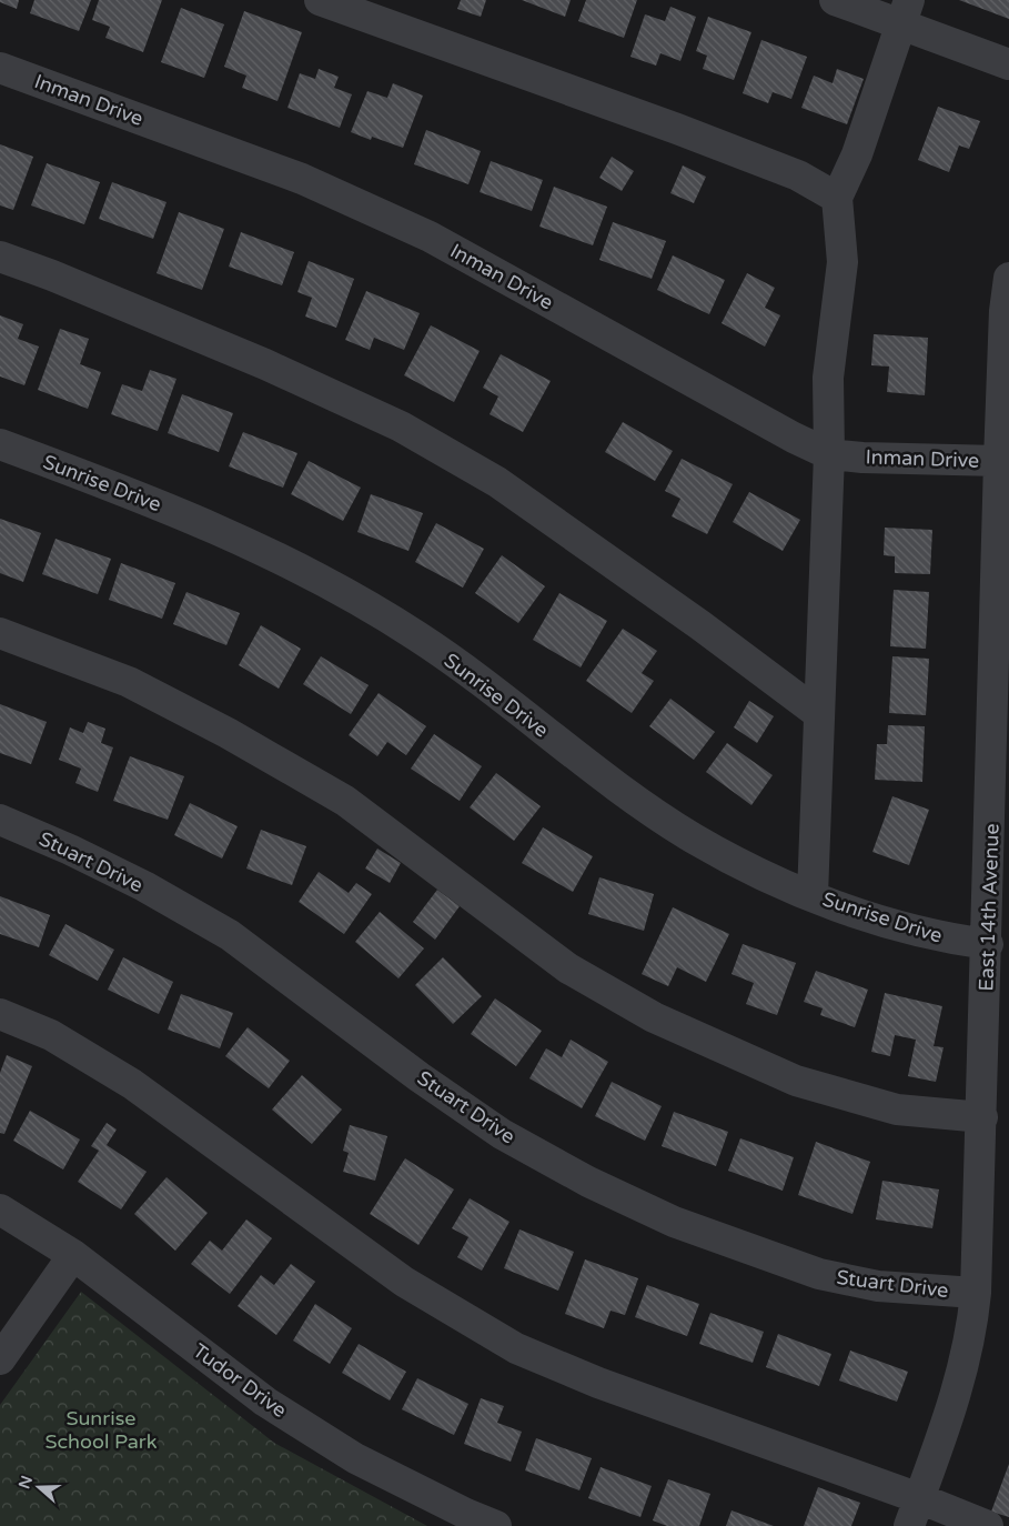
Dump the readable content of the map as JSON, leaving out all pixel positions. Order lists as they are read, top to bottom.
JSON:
{
  "streets": {
    "street": [
      "Inman Drive",
      "Sunrise Drive",
      "Stuart Drive",
      "East 14th Avenue",
      "Tudor Drive"
    ]
  },
  "crossings": [
    ["Inman Drive", "East 14th Avenue"],
    ["Sunrise Drive", "East 14th Avenue"],
    ["Stuart Drive", "East 14th Avenue"]
  ],
  "parks": ["Sunrise School Park"],
  "north": "left"
}
